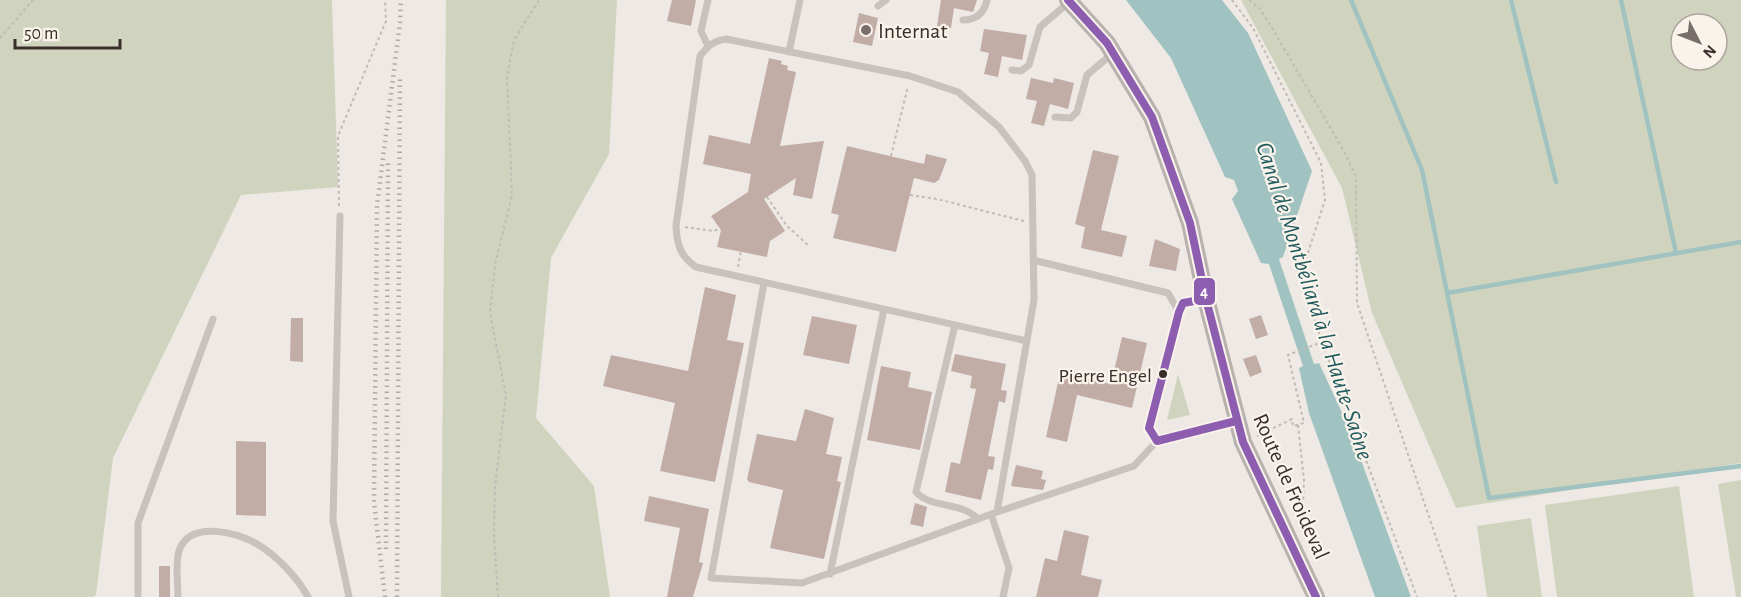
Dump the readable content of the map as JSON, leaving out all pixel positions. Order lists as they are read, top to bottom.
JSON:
{
  "streets": {
    "street": ["Route de Froideval"]
  },
  "water": ["Canal de Montbéliard à la Haute-Saône"],
  "places": ["Internat", "Pierre Engel"],
  "lines": ["transit line 4"],
  "scale_bar": "50 m",
  "north": "bottom right"
}
